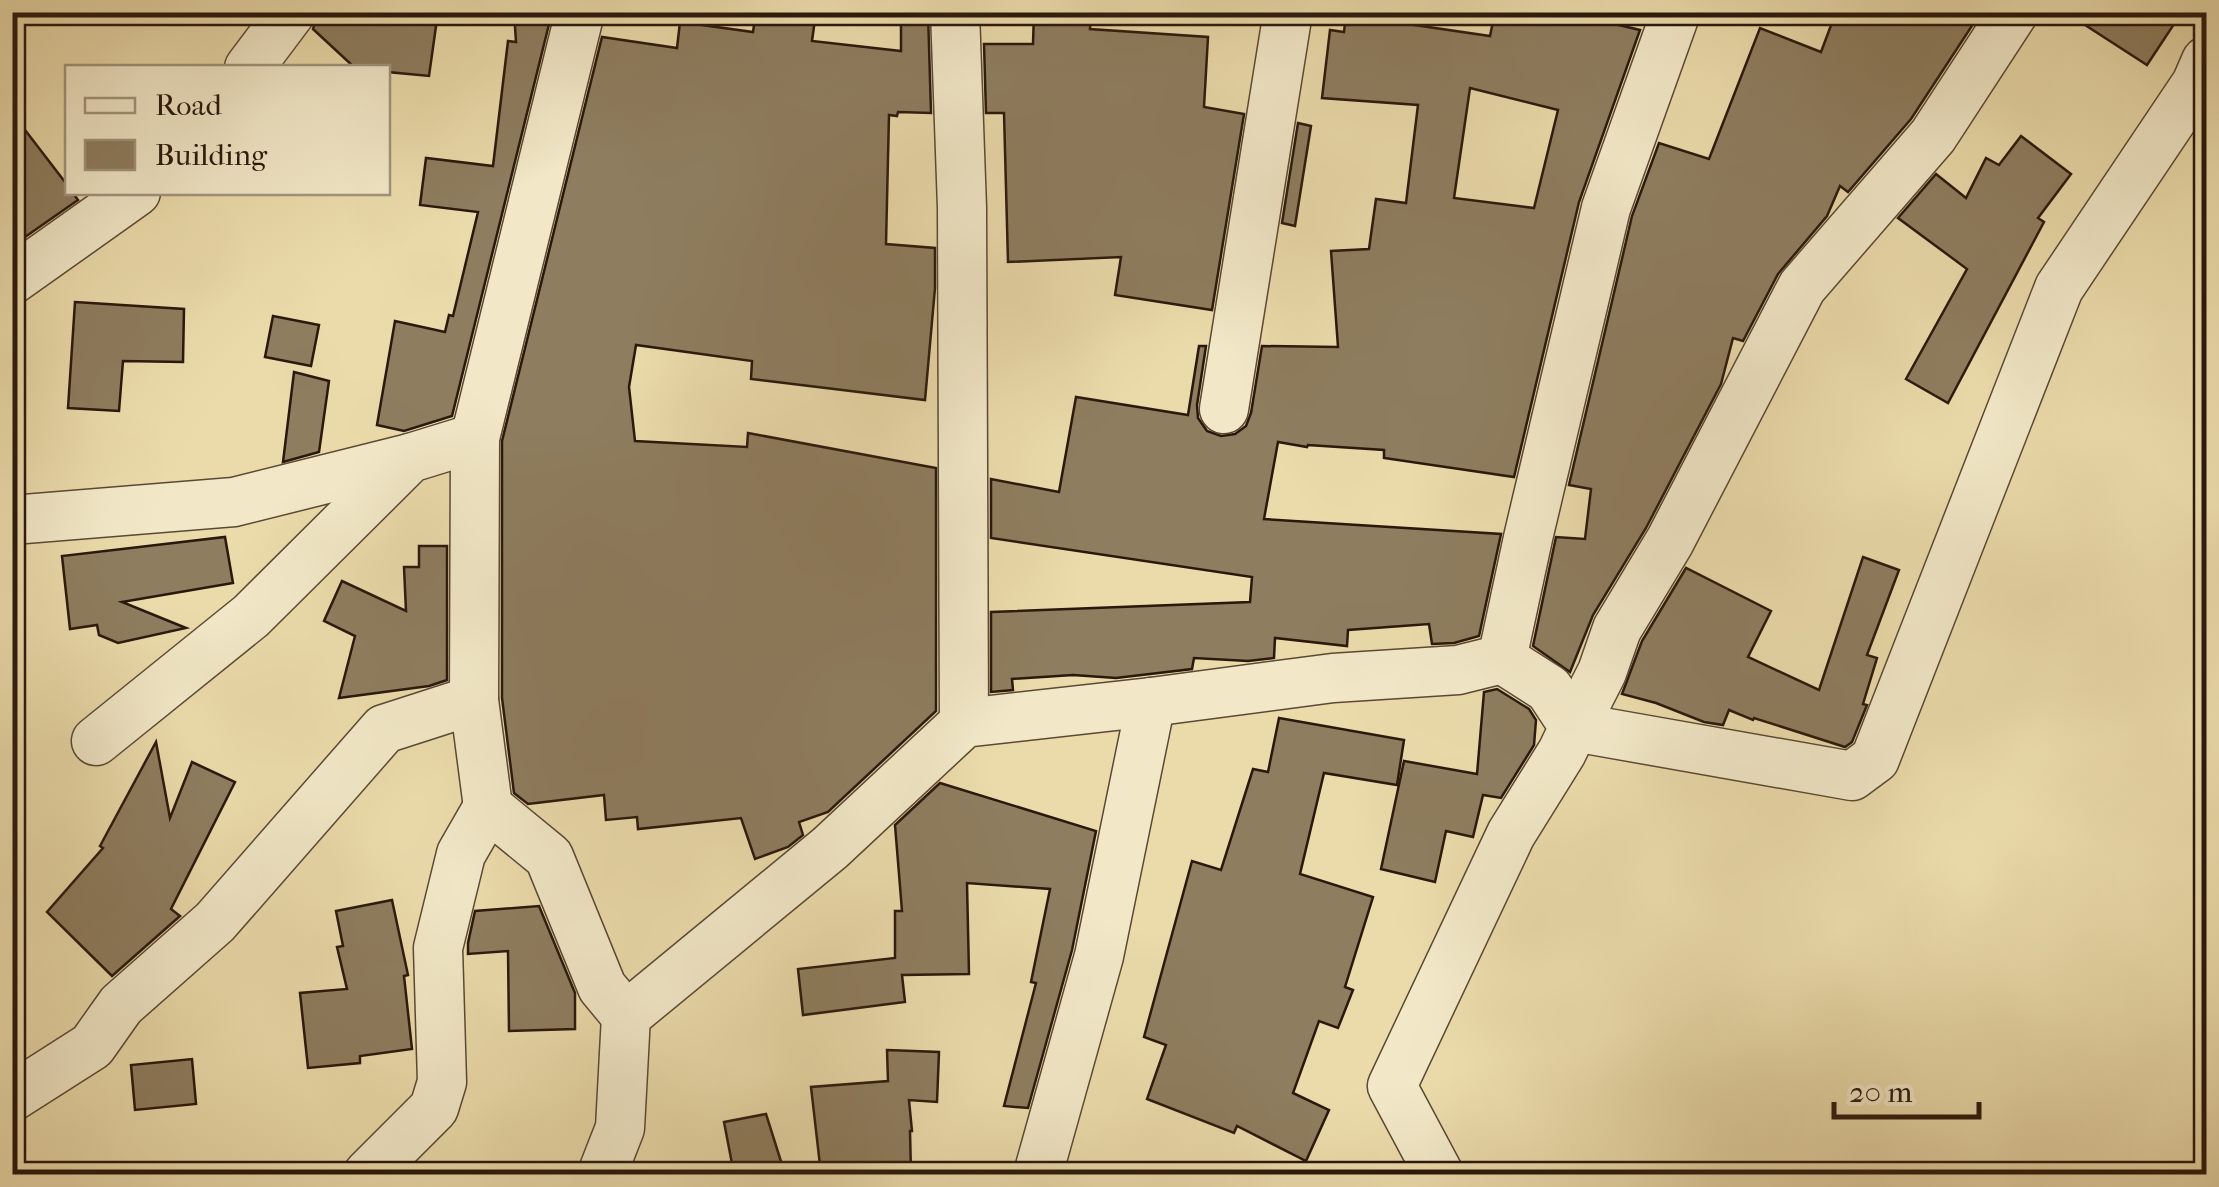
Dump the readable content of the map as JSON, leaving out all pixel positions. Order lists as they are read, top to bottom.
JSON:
{
  "legend": ["Road", "Building"],
  "scale_bar": "20 m"
}
